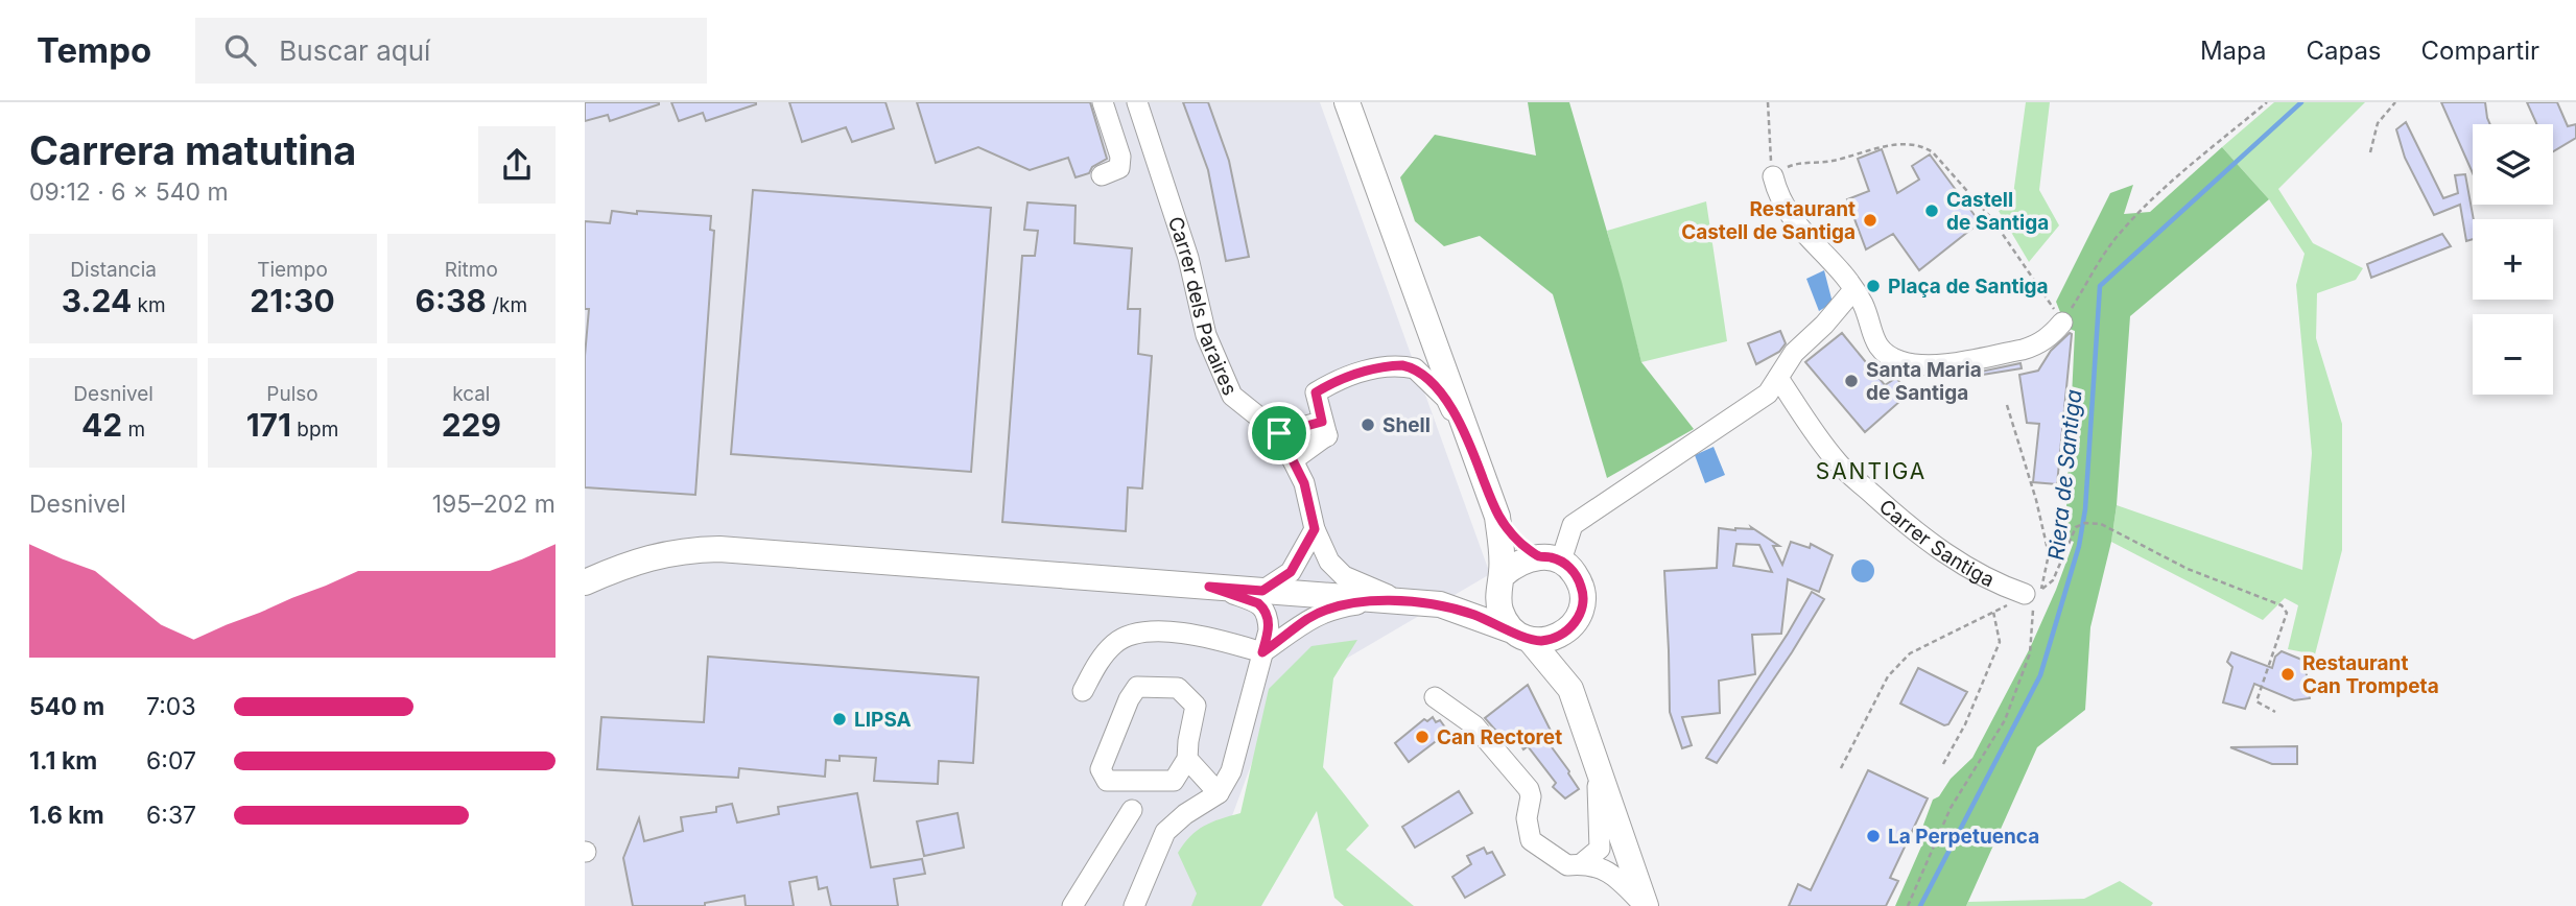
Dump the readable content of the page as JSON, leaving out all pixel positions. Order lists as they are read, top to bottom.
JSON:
{
  "streets": {
    "street": ["Carrer dels Paraires", "Carrer Santiga"]
  },
  "districts": ["SANTIGA"],
  "water": ["Riera de Santiga"],
  "places": [
    "Castell de Santiga",
    "Restaurant Castell de Santiga",
    "Plaça de Santiga",
    "Santa Maria de Santiga",
    "Shell",
    "Restaurant Can Trompeta",
    "LIPSA",
    "Can Rectoret",
    "La Perpetuenca"
  ],
  "page": {
    "header": "Tempo",
    "search": "Buscar aquí",
    "nav": ["Mapa", "Capas", "Compartir"],
    "heading": ["Carrera matutina", "09:12 · 6 × 540 m"],
    "map_buttons": ["+", "−"],
    "stats": [
      ["Distancia", "3.24 km"],
      ["Tiempo", "21:30"],
      ["Ritmo", "6:38 /km"],
      ["Desnivel", "42 m"],
      ["Pulso", "171 bpm"],
      ["kcal", "229"]
    ],
    "chart": ["Desnivel", "195–202 m"],
    "list": [
      {
        "name": "540 m",
        "note": "7:03"
      },
      {
        "name": "1.1 km",
        "note": "6:07"
      },
      {
        "name": "1.6 km",
        "note": "6:37"
      }
    ]
  }
}
